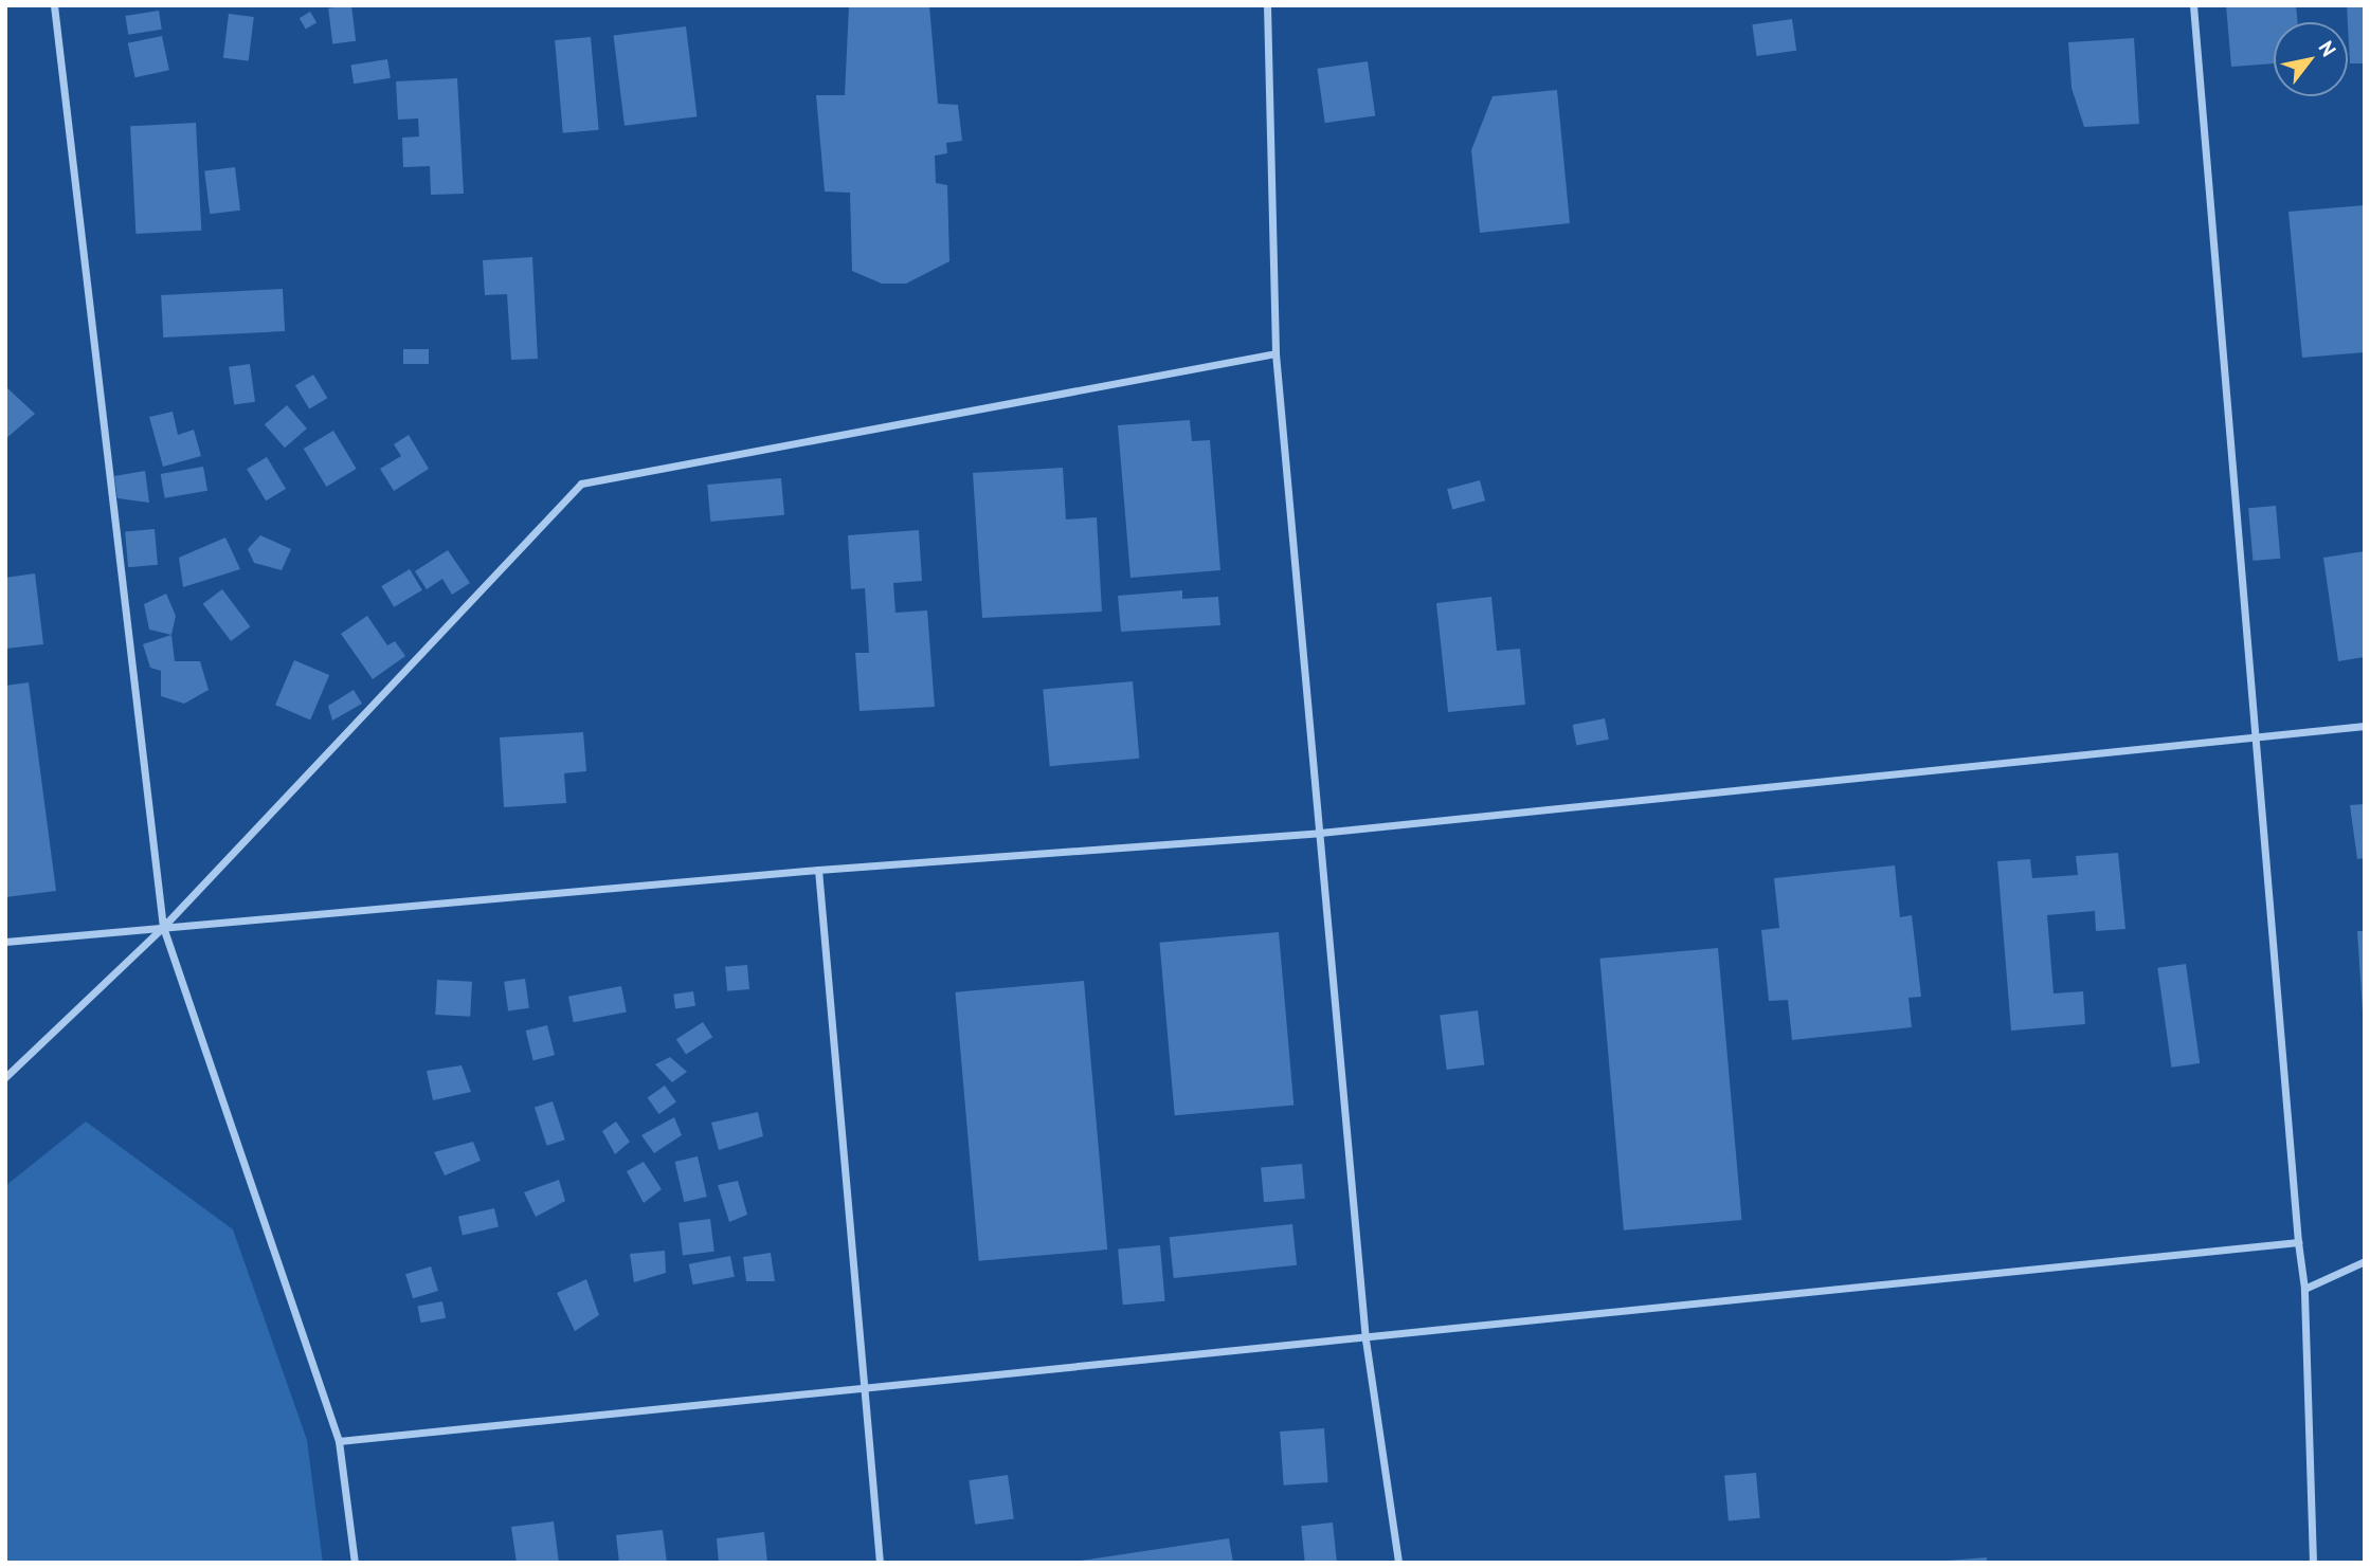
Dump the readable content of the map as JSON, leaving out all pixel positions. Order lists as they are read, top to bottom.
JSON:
{
  "north": "top right"
}
